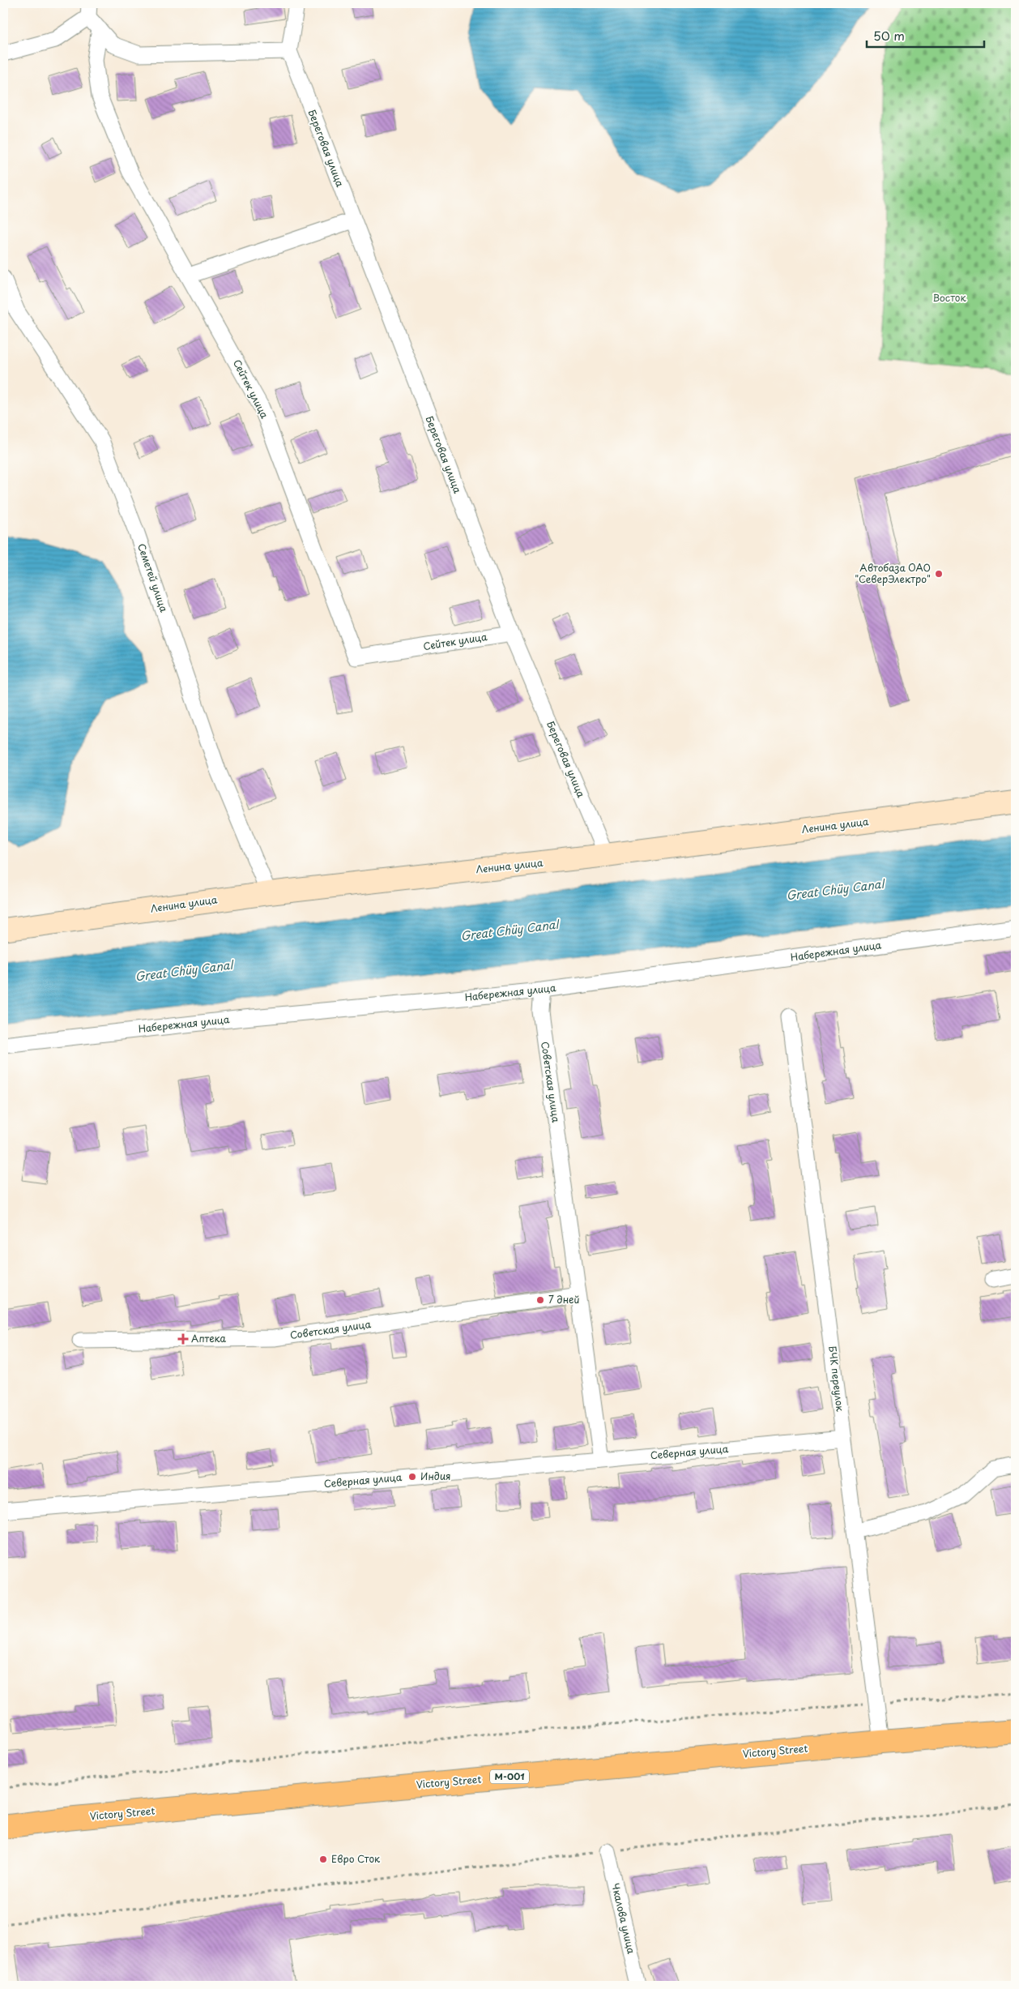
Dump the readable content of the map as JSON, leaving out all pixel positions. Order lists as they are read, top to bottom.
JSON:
{
  "streets": {
    "main road": ["Victory Street", "М-001"],
    "street": [
      "Береговая улица",
      "Сейтек улица",
      "Семетей улица",
      "Ленина улица",
      "Набережная улица",
      "Советская улица",
      "БЧК переулок",
      "Северная улица",
      "Чкалова улица"
    ]
  },
  "crossings": [
    ["Береговая улица", "Сейтек улица"],
    ["Береговая улица", "Ленина улица"],
    ["Семетей улица", "Ленина улица"],
    ["Набережная улица", "Советская улица"],
    ["Советская улица", "Северная улица"],
    ["БЧК переулок", "Северная улица"],
    ["БЧК переулок", "Victory Street"]
  ],
  "water": ["Great Chüy Canal"],
  "parks": ["Восток"],
  "places": {
    "other": [
      "Автобаза ОАО \"СеверЭлектро\"",
      "7 дней",
      "Индия",
      "Евро Сток"
    ],
    "health": ["Аптека"]
  },
  "scale_bar": "50 m"
}
